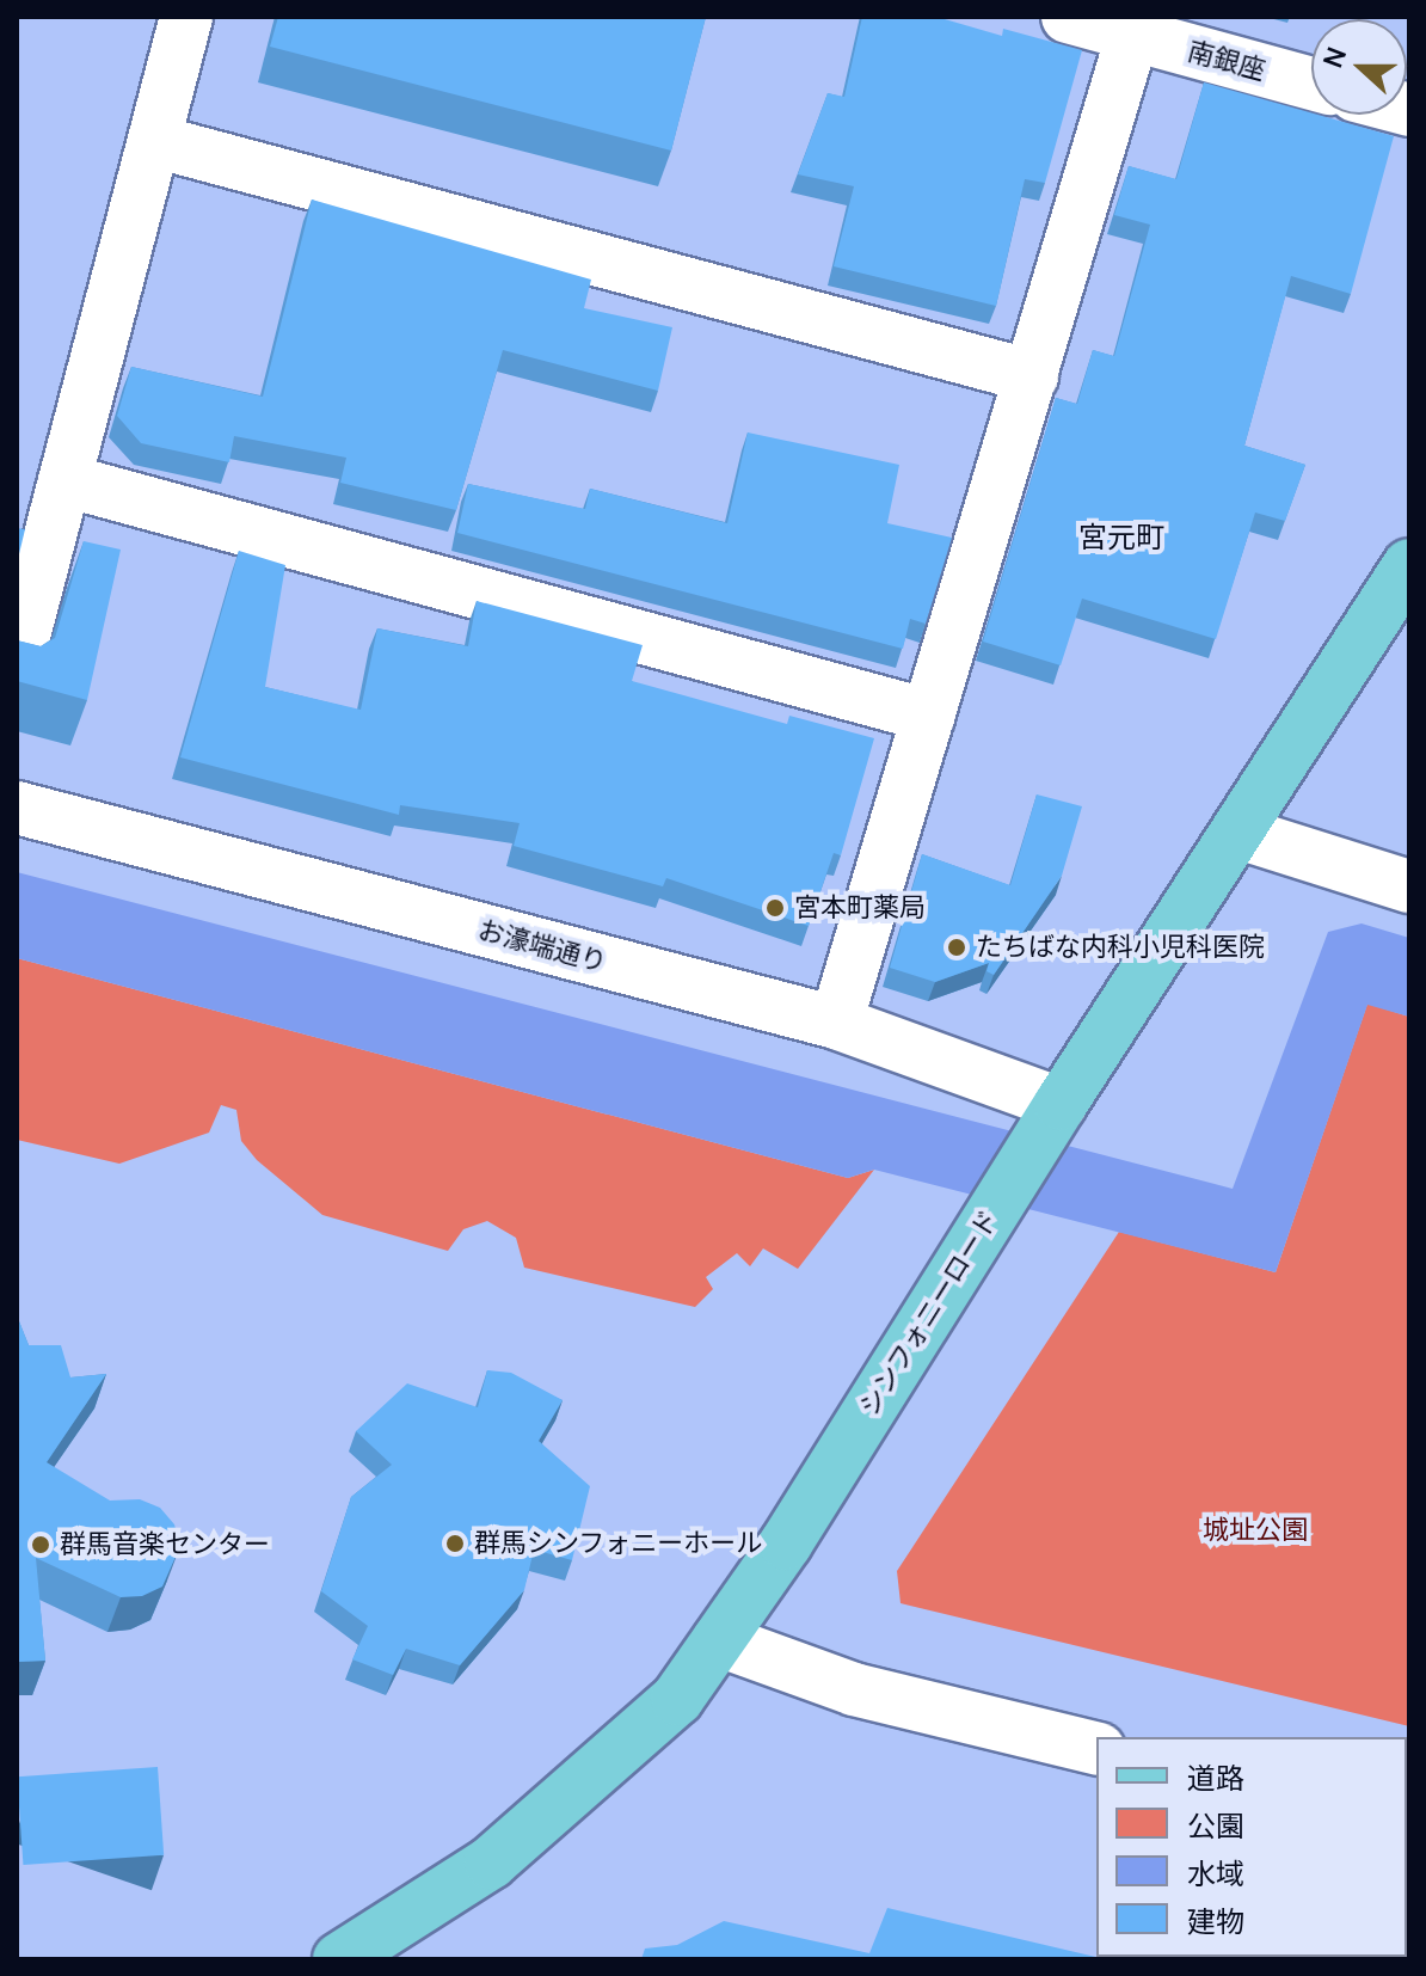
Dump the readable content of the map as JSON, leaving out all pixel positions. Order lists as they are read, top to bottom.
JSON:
{
  "streets": {
    "main road": ["シンフォニーロード"],
    "street": ["南銀座", "お濠端通り"]
  },
  "crossings": [
    ["お濠端通り", "シンフォニーロード"]
  ],
  "districts": ["宮元町"],
  "parks": ["城址公園"],
  "places": [
    "宮本町薬局",
    "たちばな内科小児科医院",
    "群馬シンフォニーホール",
    "群馬音楽センター"
  ],
  "legend": [
    "道路",
    "公園",
    "水域",
    "建物"
  ],
  "north": "left"
}
